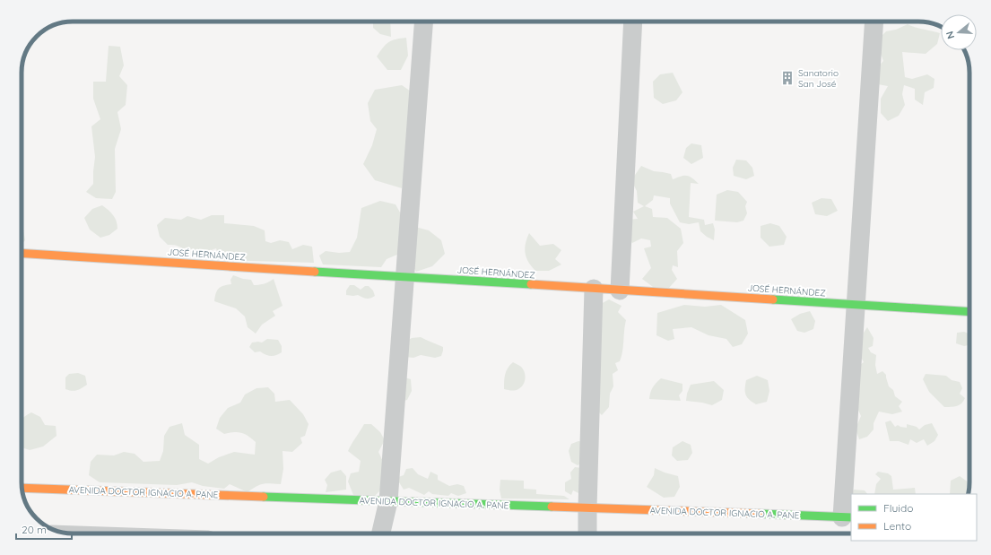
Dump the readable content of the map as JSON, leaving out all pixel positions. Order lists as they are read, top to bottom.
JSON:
{
  "streets": {
    "street": ["JOSÉ HERNÁNDEZ", "AVENIDA DOCTOR IGNACIO A. PANE"]
  },
  "places": {
    "building": ["Sanatorio San José"]
  },
  "legend": ["Fluido", "Lento"],
  "scale_bar": "20 m",
  "north": "left"
}
